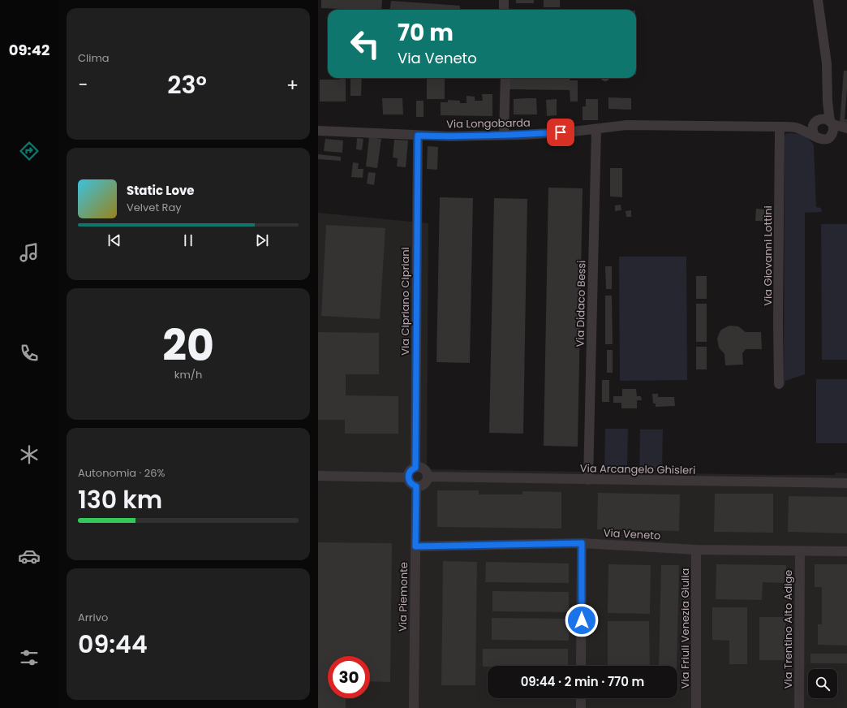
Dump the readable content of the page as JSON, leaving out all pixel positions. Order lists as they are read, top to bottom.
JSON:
{
  "streets": {
    "street": [
      "Via Longobarda",
      "Via Giovanni Lottini",
      "Via Cipriano Cipriani",
      "Via Didaco Bessi",
      "Via Arcangelo Ghisleri",
      "Via Veneto",
      "Via Piemonte",
      "Via Friuli Venezia Giulia",
      "Via Trentino Alto Adige"
    ]
  },
  "crossings": [
    ["Via Longobarda", "Via Giovanni Lottini"],
    ["Via Longobarda", "Via Cipriano Cipriani"],
    ["Via Longobarda", "Via Didaco Bessi"],
    ["Via Cipriano Cipriani", "Via Arcangelo Ghisleri"],
    ["Via Cipriano Cipriani", "Via Piemonte"],
    ["Via Didaco Bessi", "Via Arcangelo Ghisleri"],
    ["Via Arcangelo Ghisleri", "Via Piemonte"],
    ["Via Veneto", "Via Piemonte"],
    ["Via Veneto", "Via Friuli Venezia Giulia"],
    ["Via Veneto", "Via Trentino Alto Adige"]
  ],
  "page": {
    "tabs": "09:42",
    "tile": [
      "Clima",
      ["20", "km/h"],
      ["Autonomia · 26%", "130 km"],
      ["Arrivo", "09:44"]
    ],
    "turn": ["70 m", "Via Veneto"],
    "heat": ["−", "23°", "+"],
    "song": ["Static Love", "Velvet Ray"],
    "limit": "30",
    "trip": "09:44 · 2 min · 770 m"
  }
}
